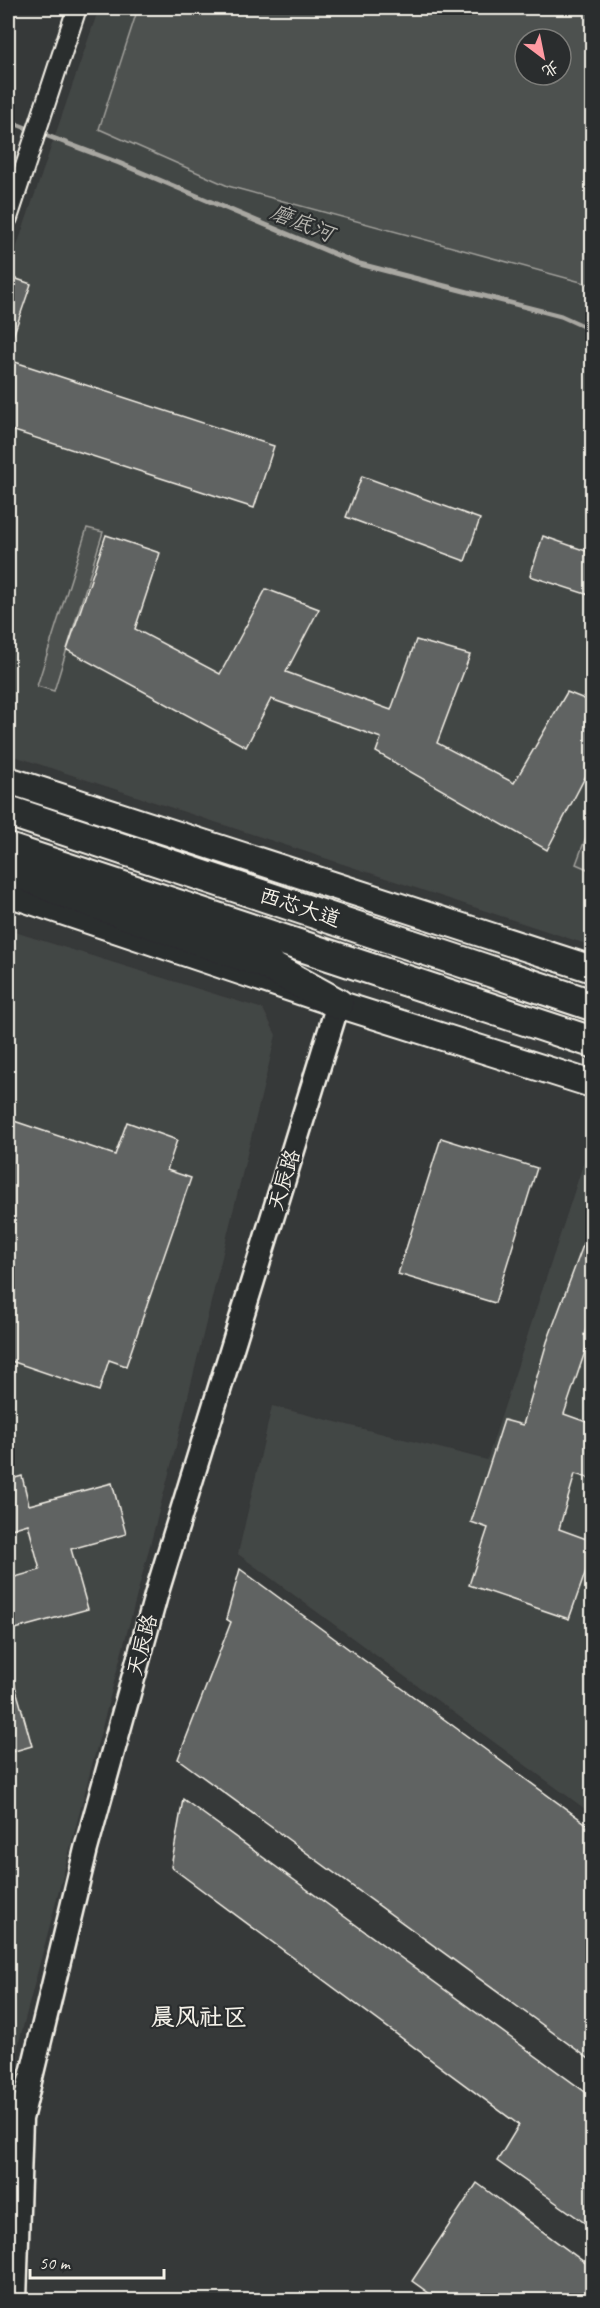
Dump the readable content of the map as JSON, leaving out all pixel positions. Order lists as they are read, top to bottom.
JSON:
{
  "streets": {
    "highway": ["西芯大道"],
    "street": ["天辰路"]
  },
  "districts": ["晨风社区"],
  "water": ["磨底河"],
  "scale_bar": "50 m",
  "north": "bottom right"
}
